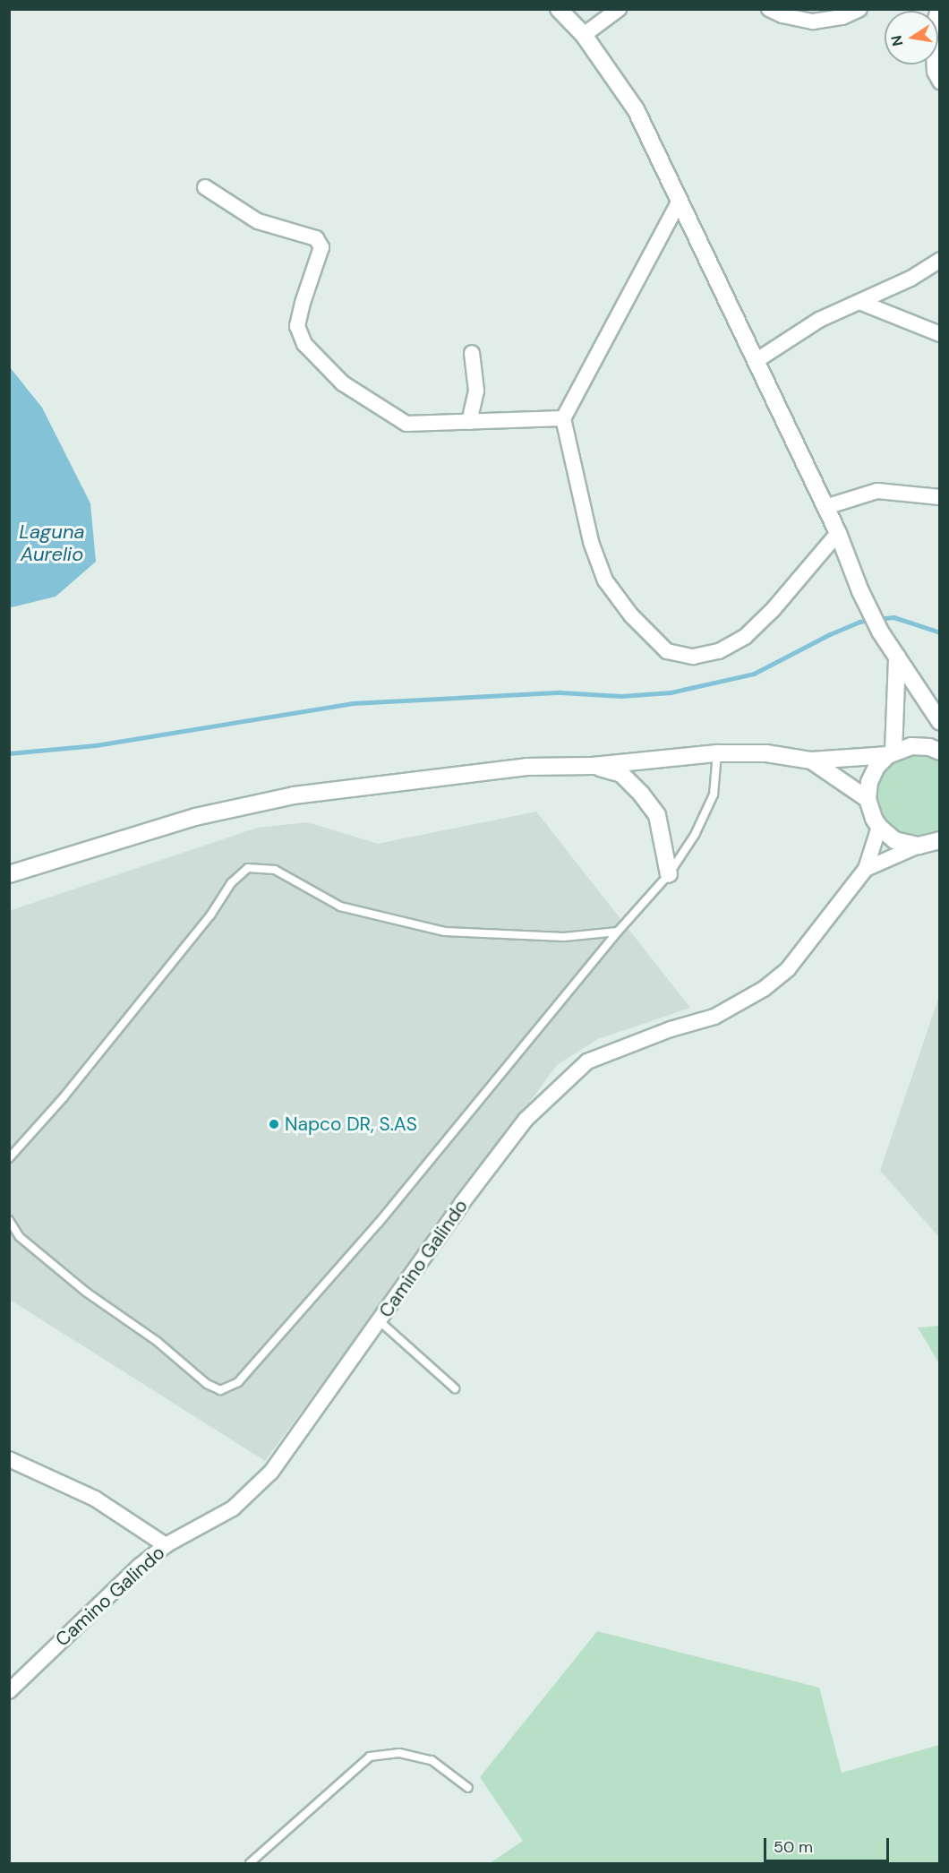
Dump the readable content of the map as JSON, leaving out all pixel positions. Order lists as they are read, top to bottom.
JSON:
{
  "streets": {
    "street": ["Camino Galindo"]
  },
  "water": ["Laguna Aurelio"],
  "places": ["Napco DR, S.AS"],
  "scale_bar": "50 m",
  "north": "left"
}
